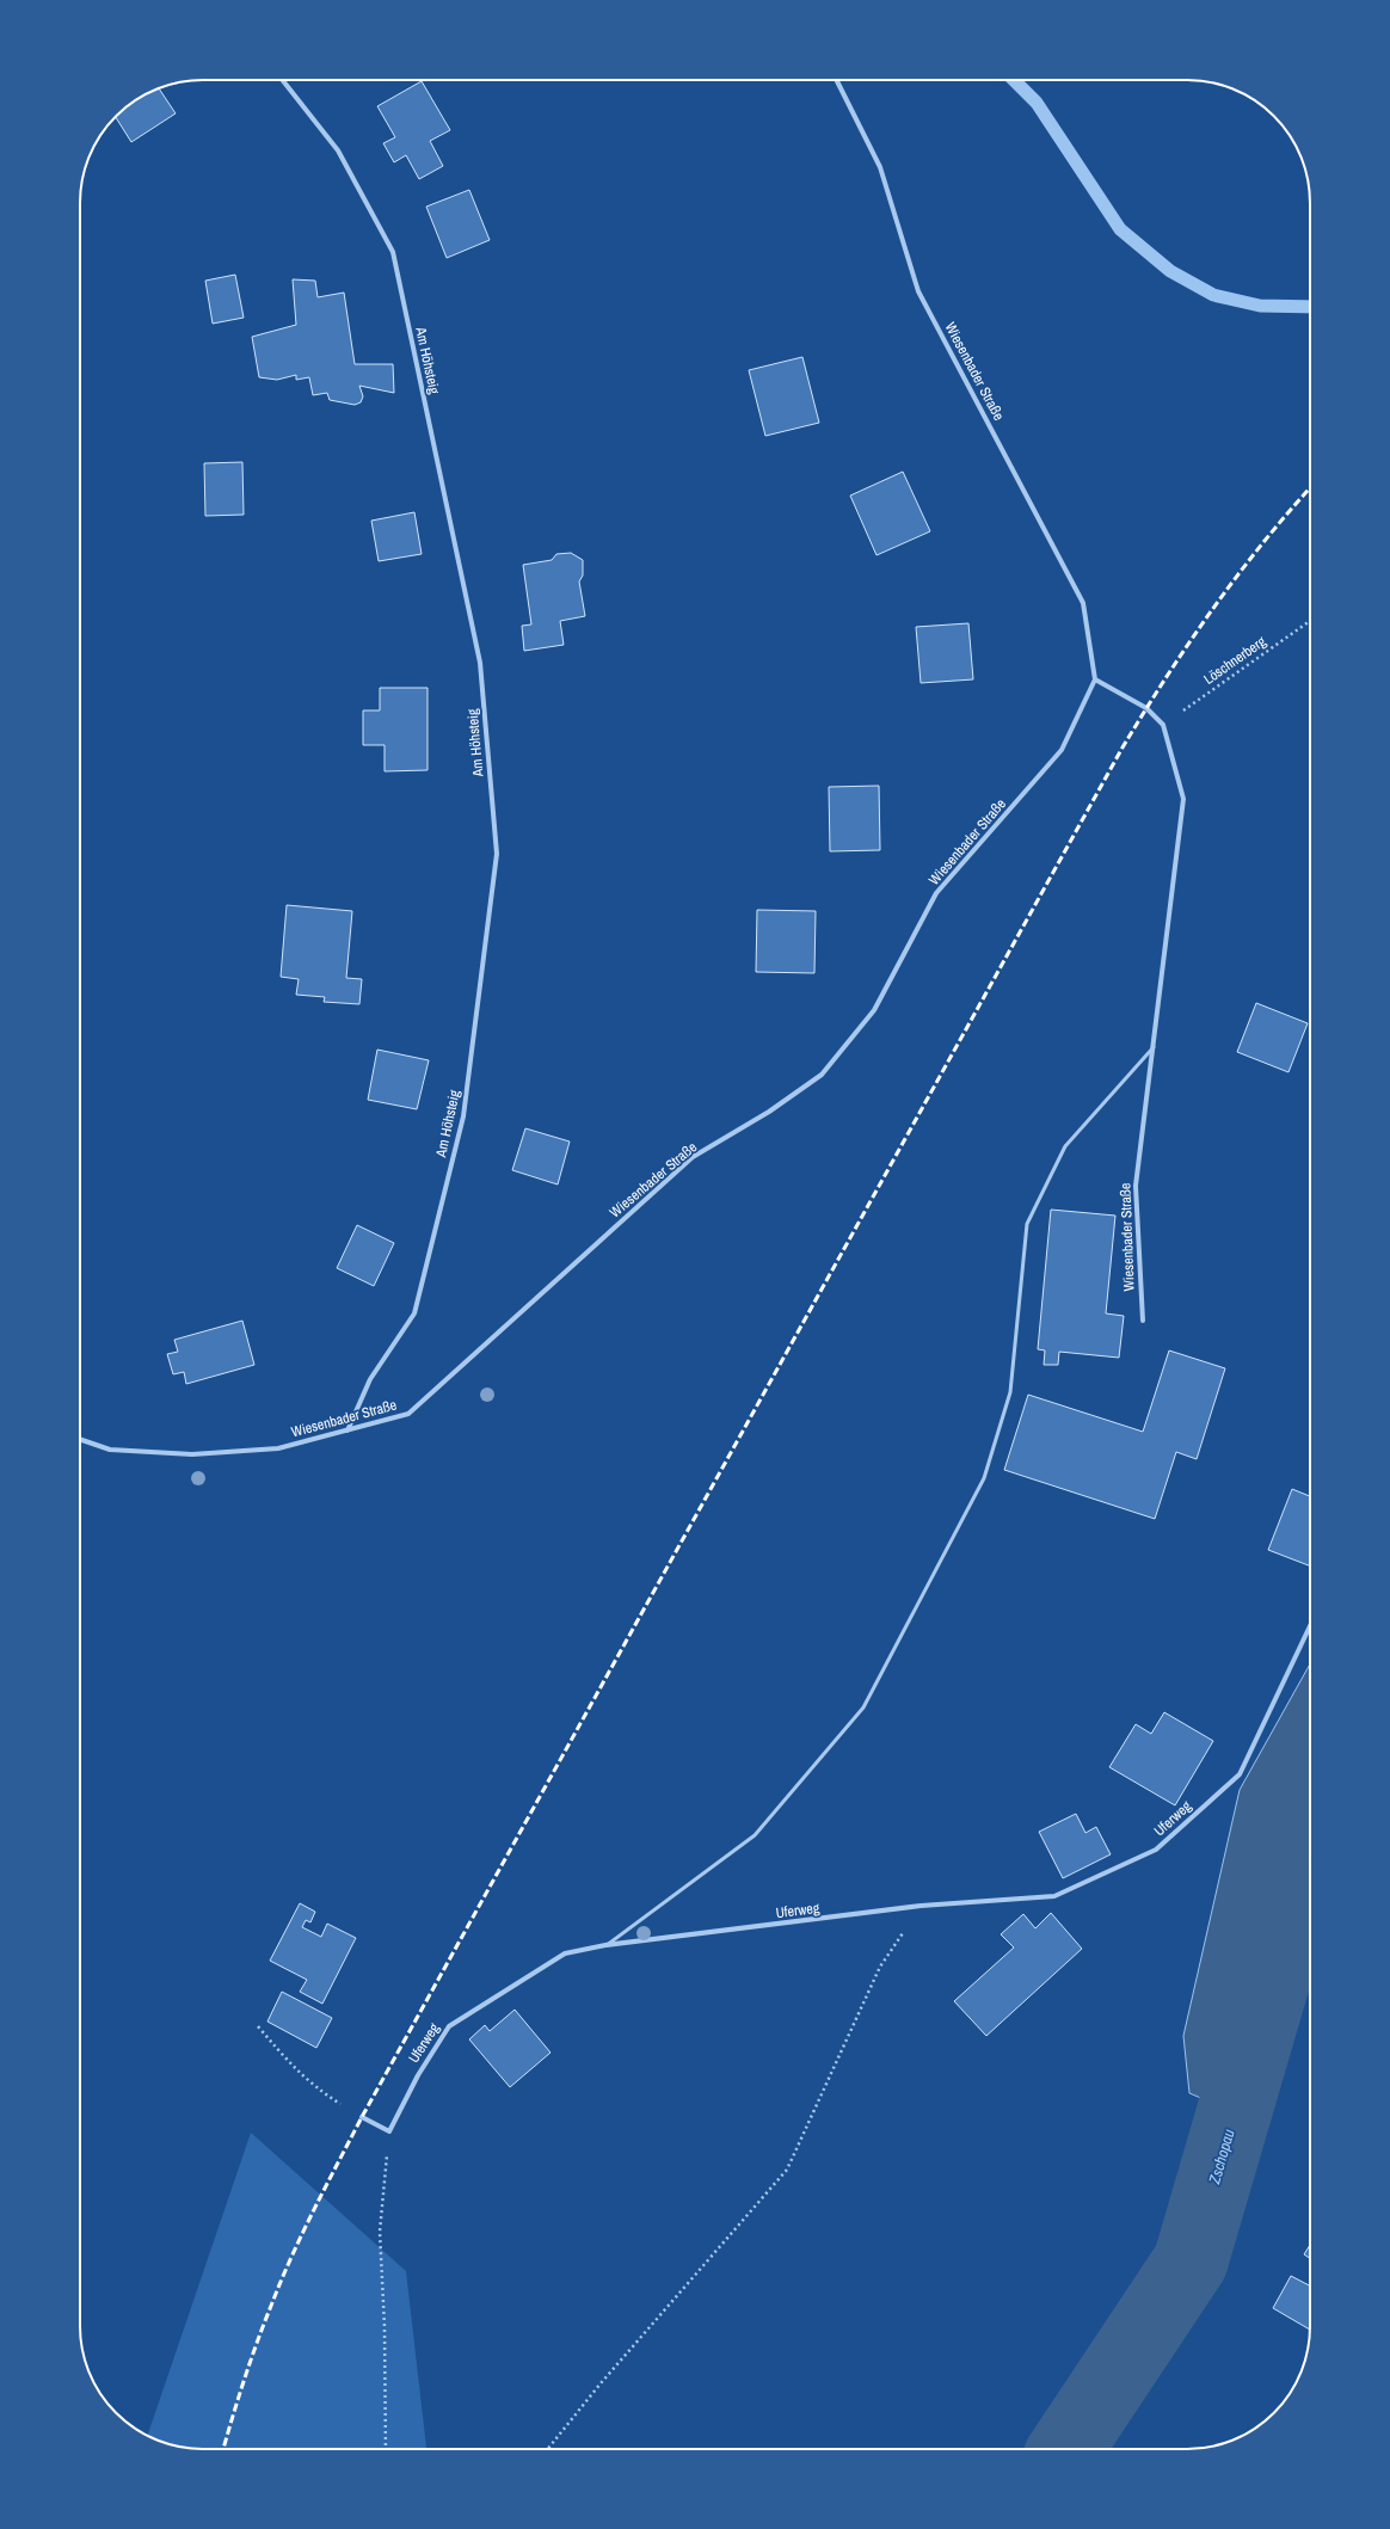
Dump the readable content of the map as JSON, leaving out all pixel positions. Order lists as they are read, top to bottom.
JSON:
{
  "streets": {
    "street": ["Am Höhsteig", "Wiesenbader Straße", "Uferweg"],
    "path": ["Löschnerberg"]
  },
  "crossings": [
    ["Am Höhsteig", "Wiesenbader Straße"],
    ["Wiesenbader Straße", "Löschnerberg"]
  ],
  "water": ["Zschopau"]
}
